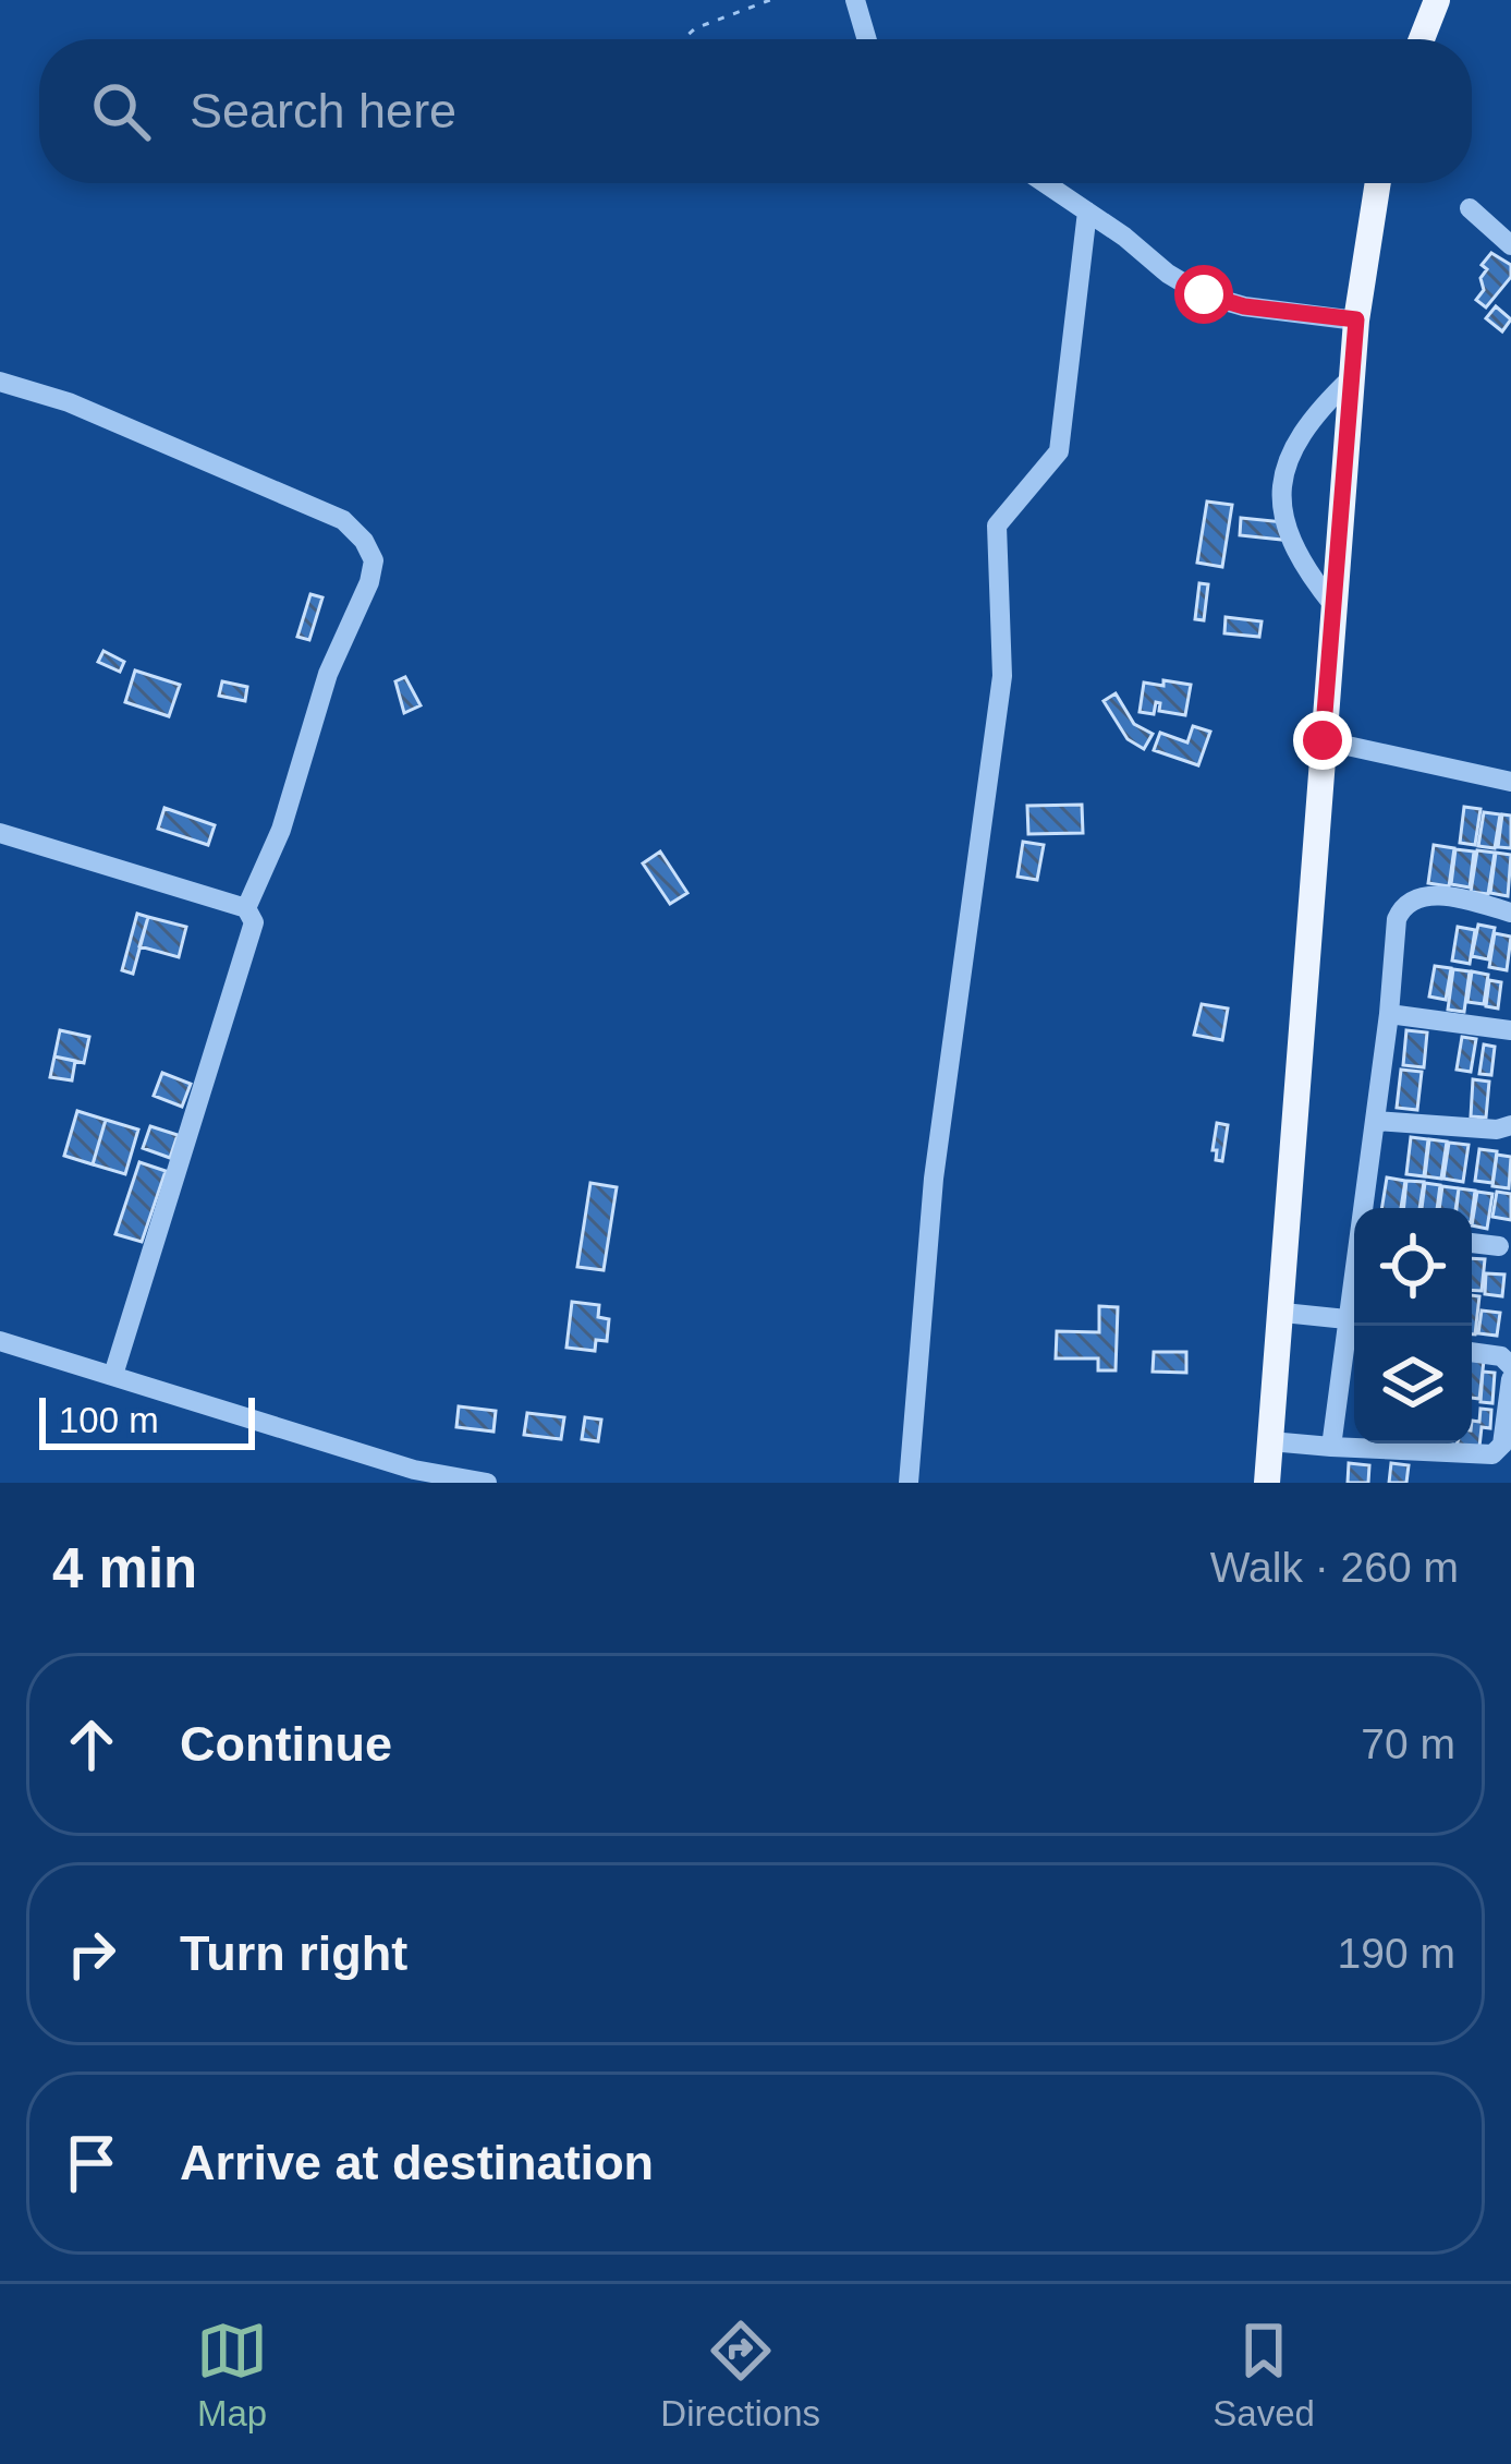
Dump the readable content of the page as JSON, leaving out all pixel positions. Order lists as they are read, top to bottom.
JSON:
{
  "scale_bar": "100 m",
  "page": {
    "search": "Search here",
    "scale": "100 m",
    "heading": ["4 min", "Walk · 260 m"],
    "list": [
      ["Continue", "70 m"],
      ["Turn right", "190 m"],
      "Arrive at destination"
    ],
    "nav": ["Map", "Directions", "Saved"]
  }
}
